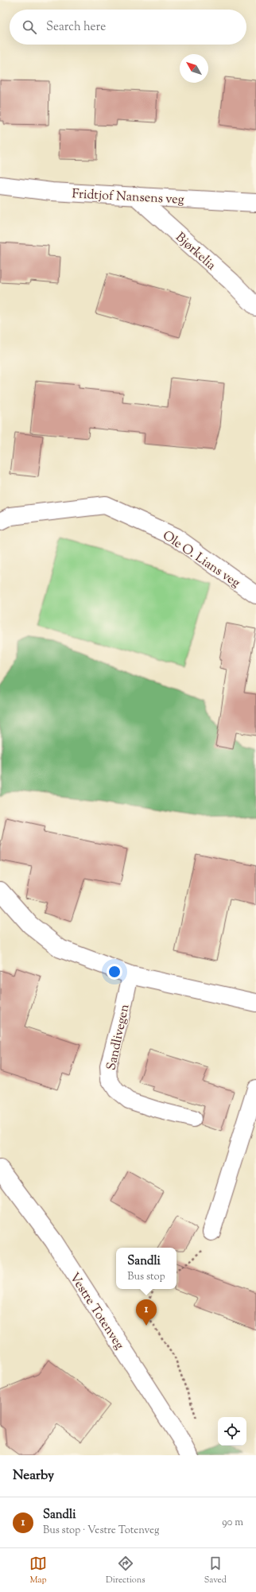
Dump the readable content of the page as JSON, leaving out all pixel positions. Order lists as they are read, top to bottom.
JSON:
{
  "streets": {
    "street": [
      "Fridtjof Nansens veg",
      "Bjørkelia",
      "Ole O. Lians veg",
      "Vestre Totenveg"
    ],
    "lane": ["Sandlivegen"]
  },
  "crossings": [
    ["Fridtjof Nansens veg", "Bjørkelia"]
  ],
  "north": "top left",
  "page": {
    "search": "Search here",
    "popup": ["Sandli", "Bus stop"],
    "pins": "1",
    "heading": "Nearby",
    "list": [
      {
        "mark": "1",
        "name": "Sandli",
        "note": "Bus stop · Vestre Totenveg",
        "value": "90 m"
      }
    ],
    "nav": ["Map", "Directions", "Saved"]
  }
}
